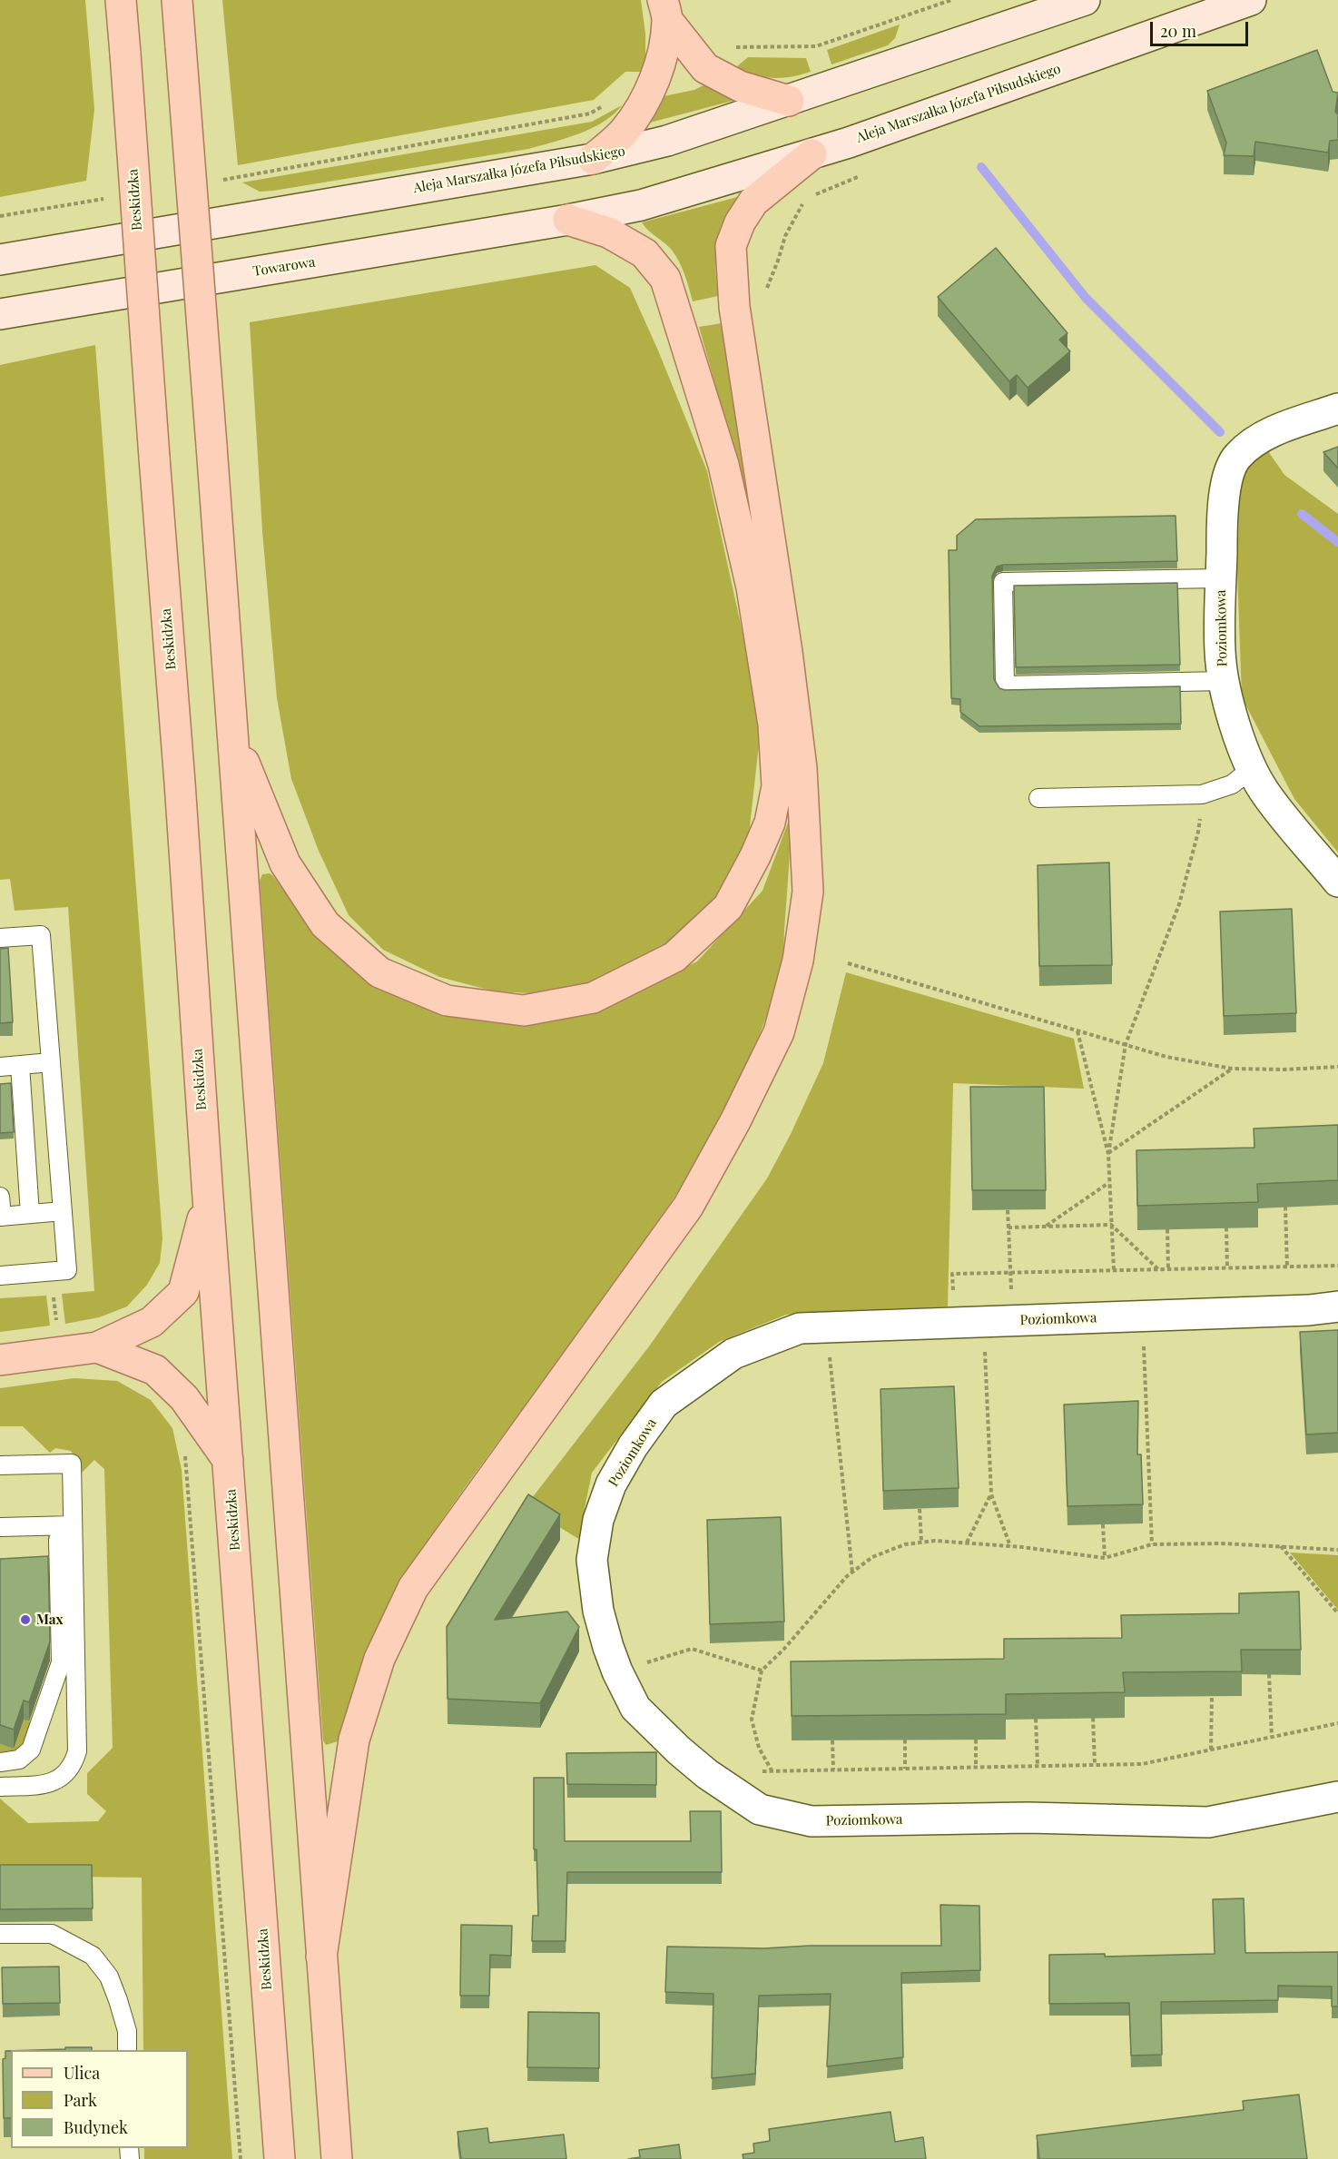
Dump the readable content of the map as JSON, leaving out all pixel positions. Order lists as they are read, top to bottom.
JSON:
{
  "streets": {
    "main road": ["Aleja Marszałka Józefa Piłsudskiego", "Beskidzka", "Towarowa"],
    "street": ["Poziomkowa"]
  },
  "crossings": [
    ["Aleja Marszałka Józefa Piłsudskiego", "Towarowa"]
  ],
  "places": ["Max"],
  "legend": ["Ulica", "Park", "Budynek"],
  "scale_bar": "20 m"
}
